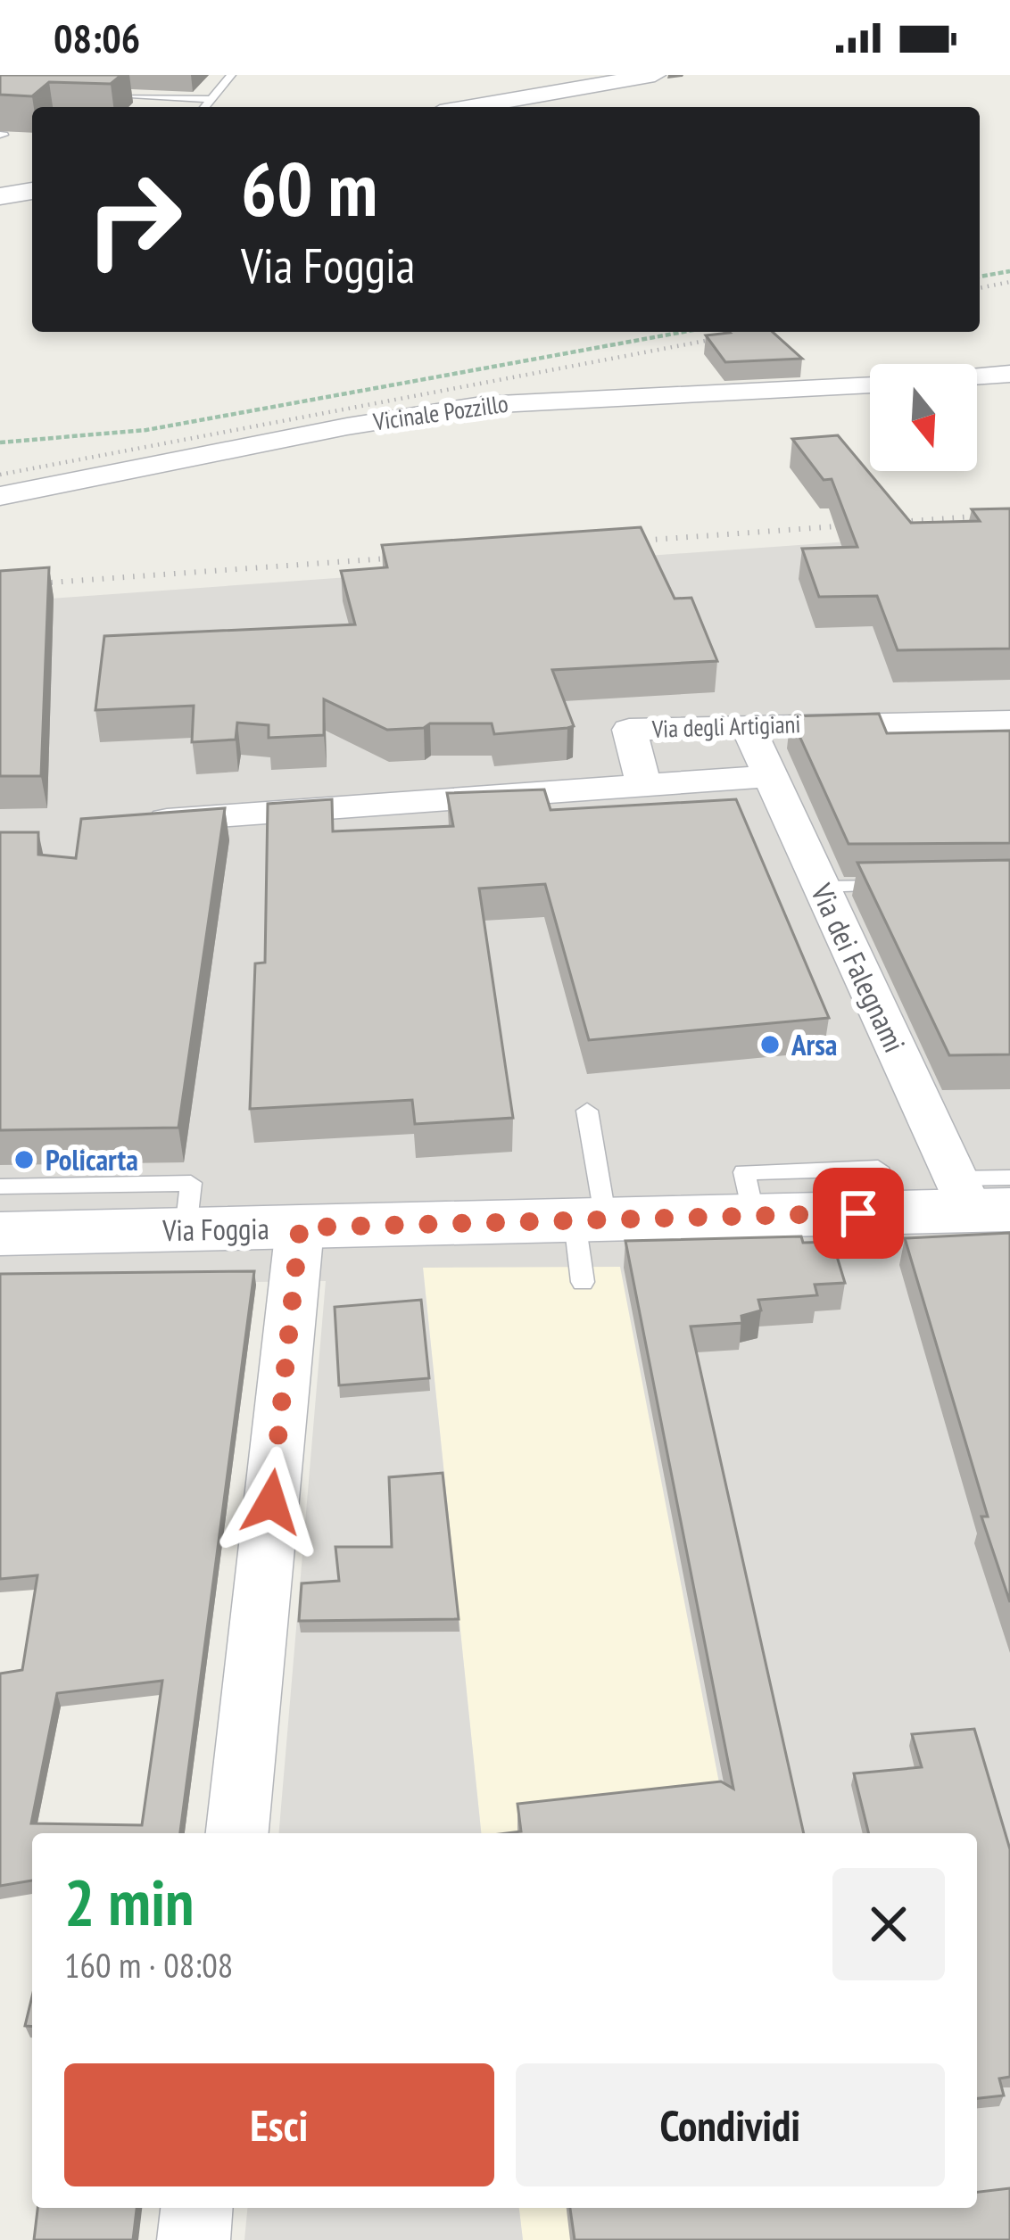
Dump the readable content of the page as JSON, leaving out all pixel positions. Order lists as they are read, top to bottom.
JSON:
{
  "streets": {
    "main road": ["Via Foggia"],
    "street": ["Vicinale Pozzillo", "Via degli Artigiani", "Via dei Falegnami"]
  },
  "crossings": [
    ["Via degli Artigiani", "Via dei Falegnami"],
    ["Via dei Falegnami", "Via Foggia"]
  ],
  "places": ["Arsa", "Policarta"],
  "north": "bottom",
  "page": {
    "status": "08:06",
    "turn": ["60 m", "Via Foggia"],
    "heading": ["2 min", "160 m · 08:08"],
    "buttons": ["Esci", "Condividi"]
  }
}
